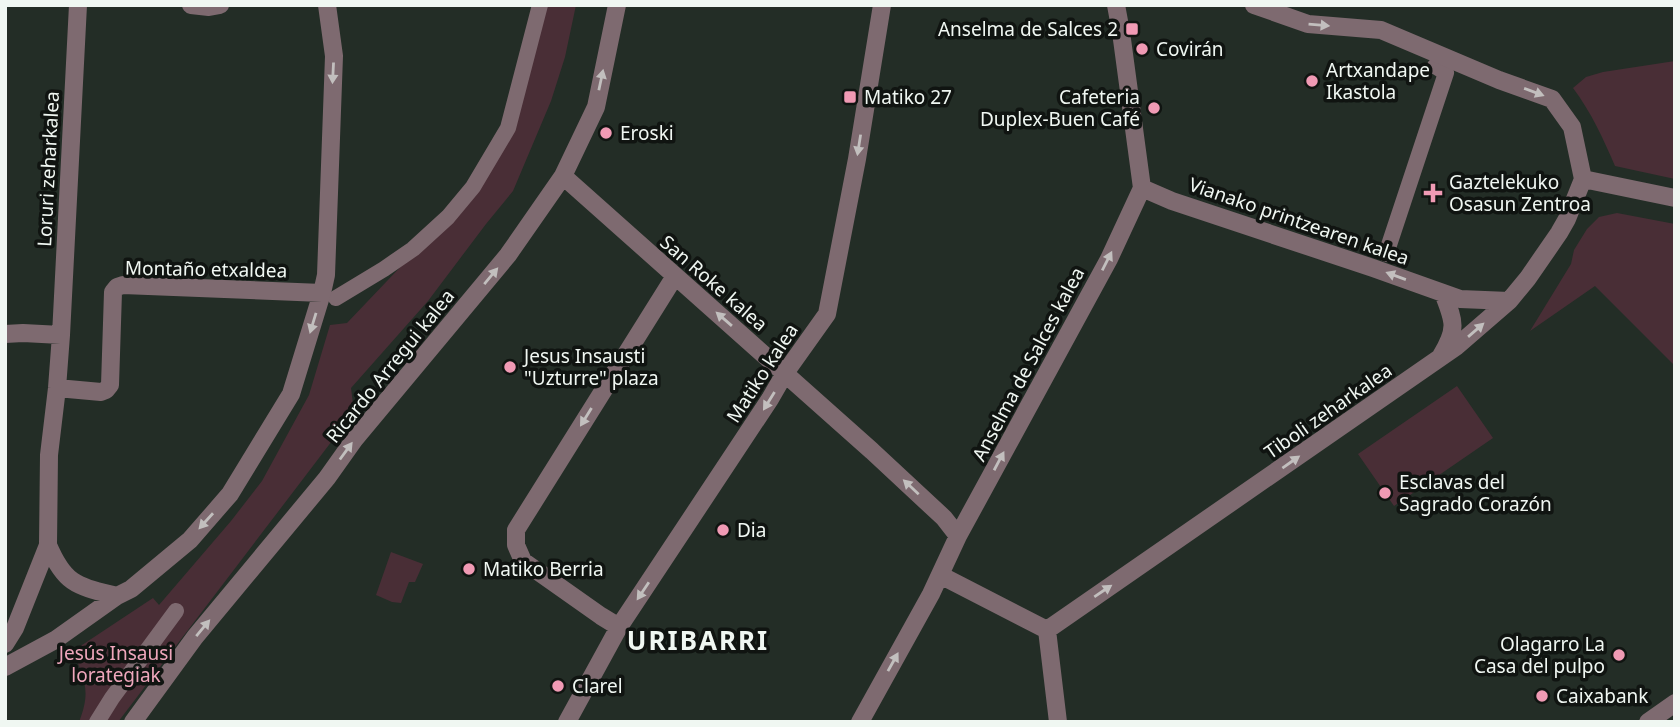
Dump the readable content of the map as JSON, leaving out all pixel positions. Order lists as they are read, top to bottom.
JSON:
{
  "streets": {
    "street": [
      "Loruri zeharkalea",
      "Vianako printzearen kalea",
      "Montaño etxaldea",
      "San Roke kalea",
      "Anselma de Salces kalea",
      "Ricardo Arregui kalea",
      "Matiko kalea",
      "Tiboli zeharkalea"
    ]
  },
  "crossings": [
    ["Loruri zeharkalea", "Montaño etxaldea"],
    ["Vianako printzearen kalea", "Anselma de Salces kalea"],
    ["Vianako printzearen kalea", "Tiboli zeharkalea"],
    ["San Roke kalea", "Anselma de Salces kalea"],
    ["San Roke kalea", "Ricardo Arregui kalea"],
    ["San Roke kalea", "Matiko kalea"]
  ],
  "one_way": [
    "Vianako printzearen kalea",
    "San Roke kalea",
    "Anselma de Salces kalea",
    "Matiko kalea",
    "Tiboli zeharkalea"
  ],
  "districts": ["URIBARRI"],
  "parks": ["Jesús Insausi lorategiak"],
  "places": {
    "transit": ["Anselma de Salces 2", "Matiko 27"],
    "other": [
      "Covirán",
      "Artxandape Ikastola",
      "Cafeteria Duplex-Buen Café",
      "Eroski",
      "Jesus Insausti \"Uzturre\" plaza",
      "Esclavas del Sagrado Corazón",
      "Dia",
      "Matiko Berria",
      "Olagarro La Casa del pulpo",
      "Clarel",
      "Caixabank"
    ],
    "health": ["Gaztelekuko Osasun Zentroa"]
  }
}
